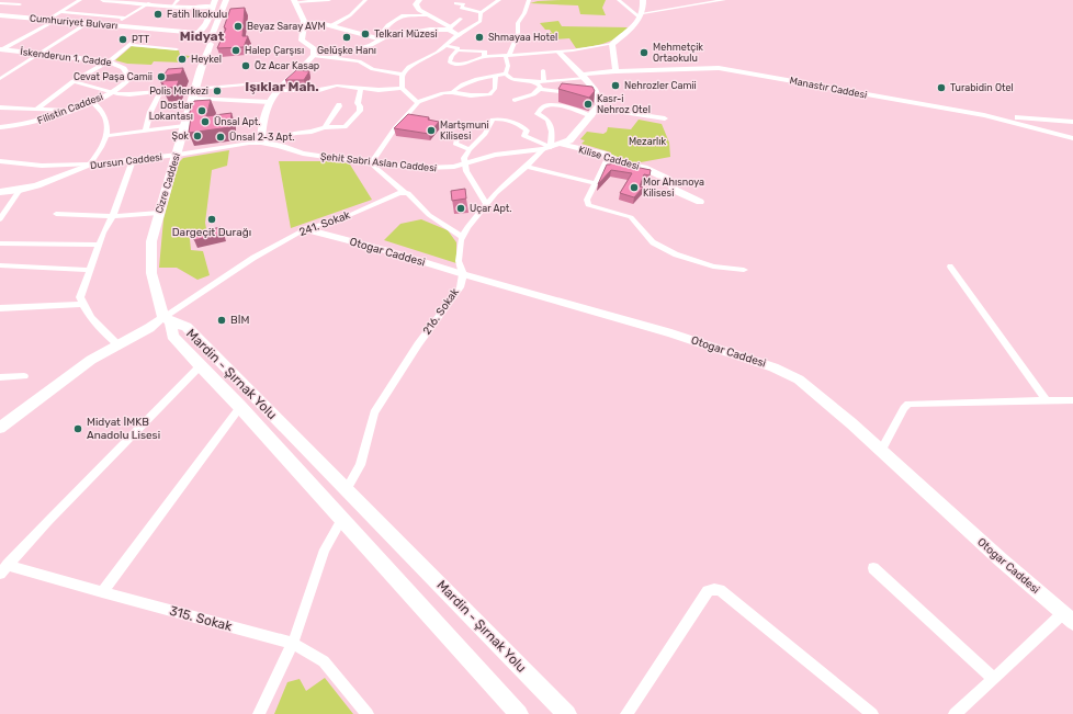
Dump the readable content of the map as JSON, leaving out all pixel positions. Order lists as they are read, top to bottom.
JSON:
{
  "streets": {
    "main road": ["Cumhuriyet Bulvarı", "Cizre Caddesi", "Mardin - Şırnak Yolu"],
    "street": [
      "İskenderun 1. Cadde",
      "Manastır Caddesi",
      "Filistin Caddesi",
      "Kilise Caddesi",
      "Dursun Caddesi",
      "Şehit Sabri Aslan Caddesi",
      "241. Sokak",
      "Otogar Caddesi",
      "216. Sokak",
      "315. Sokak"
    ]
  },
  "crossings": [
    ["İskenderun 1. Cadde", "Filistin Caddesi"],
    ["Manastır Caddesi", "Şehit Sabri Aslan Caddesi"],
    ["Kilise Caddesi", "Şehit Sabri Aslan Caddesi"],
    ["Kilise Caddesi", "216. Sokak"],
    ["Dursun Caddesi", "Şehit Sabri Aslan Caddesi"],
    ["Dursun Caddesi", "Cizre Caddesi"],
    ["Şehit Sabri Aslan Caddesi", "Cizre Caddesi"],
    ["Şehit Sabri Aslan Caddesi", "216. Sokak"],
    ["Cizre Caddesi", "241. Sokak"],
    ["Cizre Caddesi", "Mardin - Şırnak Yolu"],
    ["241. Sokak", "Otogar Caddesi"],
    ["241. Sokak", "Mardin - Şırnak Yolu"],
    ["Otogar Caddesi", "216. Sokak"],
    ["216. Sokak", "Mardin - Şırnak Yolu"]
  ],
  "districts": ["Midyat", "Işıklar Mah."],
  "parks": ["Mezarlık"],
  "places": [
    "Fatih İlkokulu",
    "Beyaz Saray AVM",
    "Telkari Müzesi",
    "Gelüşke Hanı",
    "Shmayaa Hotel",
    "PTT",
    "Halep Çarşısı",
    "Mehmetçik Ortaokulu",
    "Heykel",
    "Öz Acar Kasap",
    "Cevat Paşa Camii",
    "Nehrozler Camii",
    "Turabidin Otel",
    "Polis Merkezi",
    "Kasr-i Nehroz Otel",
    "Dostlar Lokantası",
    "Ünsal Apt.",
    "Martşmuni Kilisesi",
    "Şok",
    "Ünsal 2-3 Apt.",
    "Mor Ahısnoya Kilisesi",
    "Uçar Apt.",
    "Dargeçit Durağı",
    "BİM",
    "Midyat İMKB Anadolu Lisesi"
  ]
}
